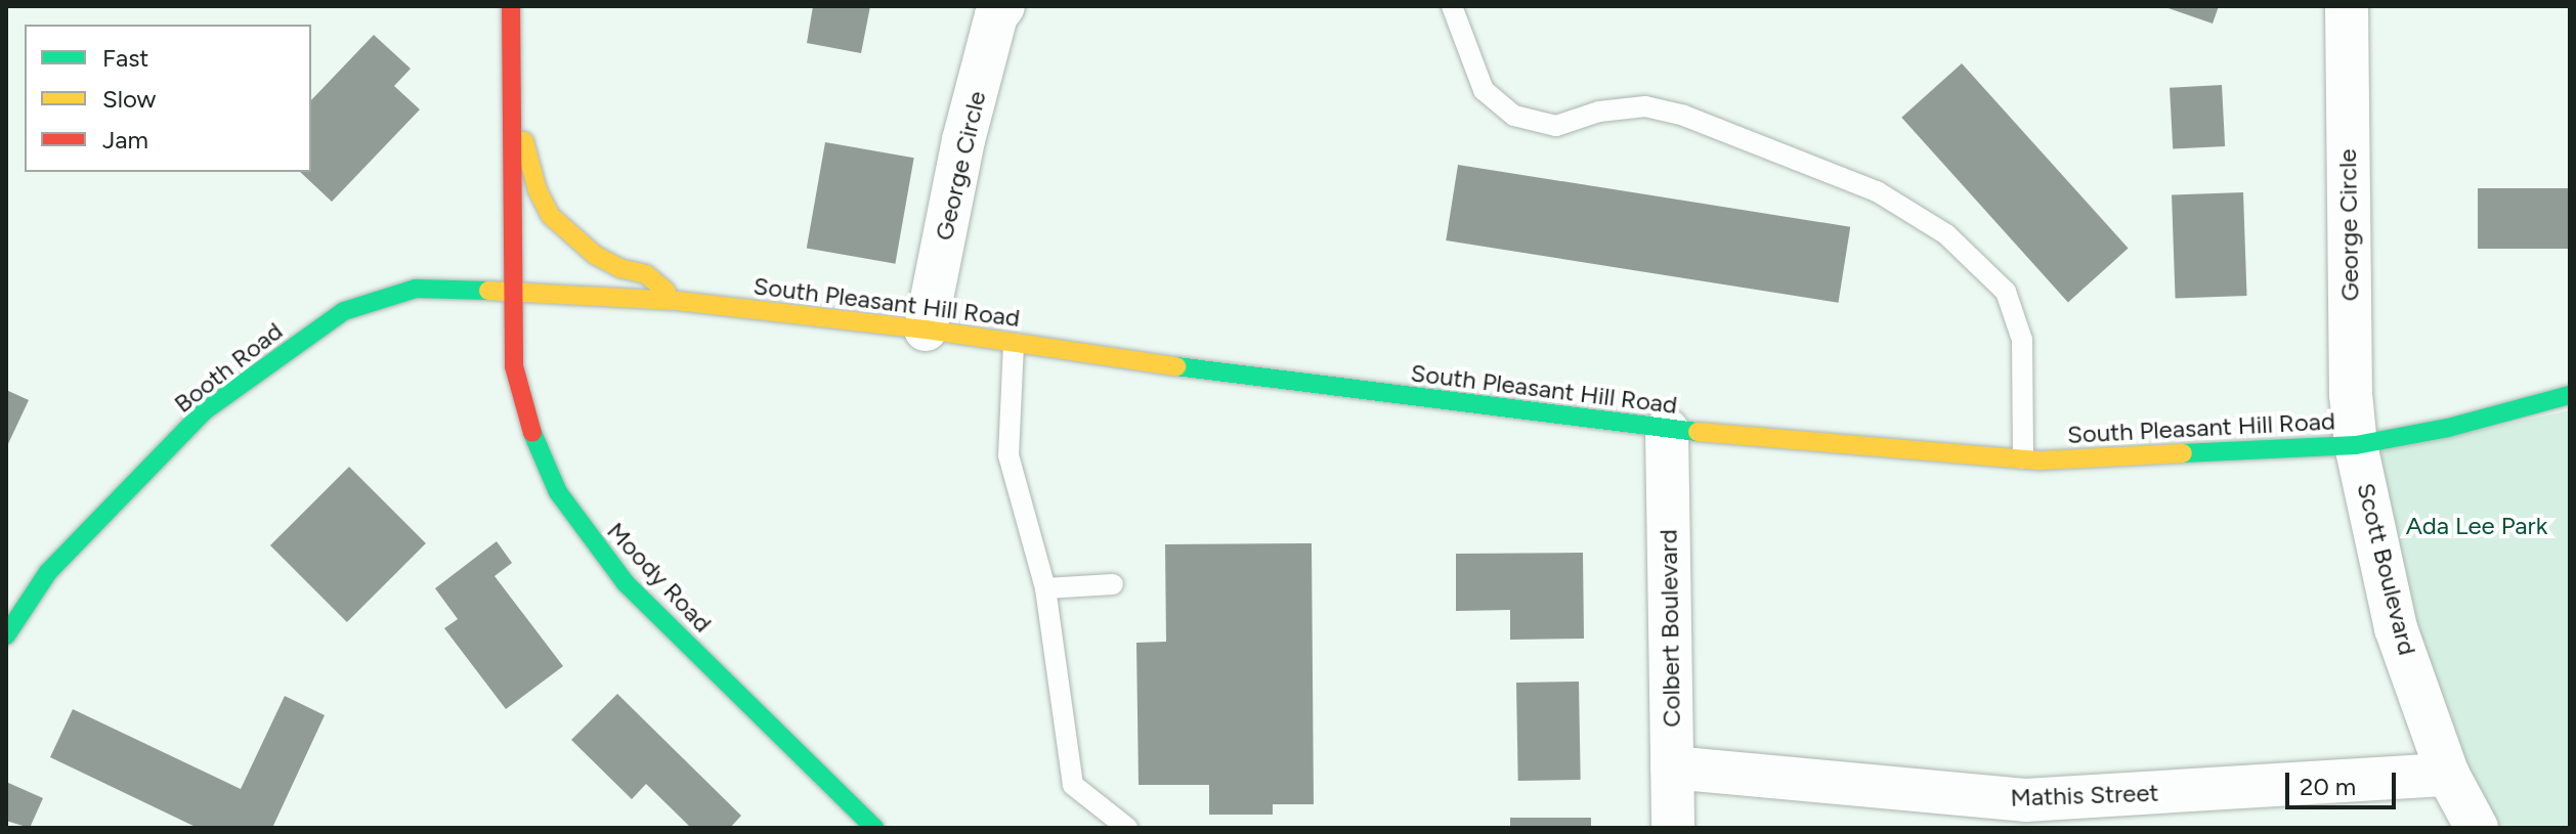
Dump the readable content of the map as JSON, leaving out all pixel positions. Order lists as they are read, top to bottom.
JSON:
{
  "streets": {
    "street": [
      "George Circle",
      "South Pleasant Hill Road",
      "Booth Road",
      "Scott Boulevard",
      "Moody Road",
      "Colbert Boulevard",
      "Mathis Street"
    ]
  },
  "crossings": [
    ["George Circle", "South Pleasant Hill Road"],
    ["George Circle", "Scott Boulevard"],
    ["South Pleasant Hill Road", "Booth Road"],
    ["South Pleasant Hill Road", "Scott Boulevard"],
    ["South Pleasant Hill Road", "Moody Road"],
    ["South Pleasant Hill Road", "Colbert Boulevard"],
    ["Booth Road", "Moody Road"],
    ["Scott Boulevard", "Mathis Street"],
    ["Colbert Boulevard", "Mathis Street"]
  ],
  "parks": ["Ada Lee Park"],
  "legend": ["Fast", "Slow", "Jam"],
  "scale_bar": "20 m"
}
